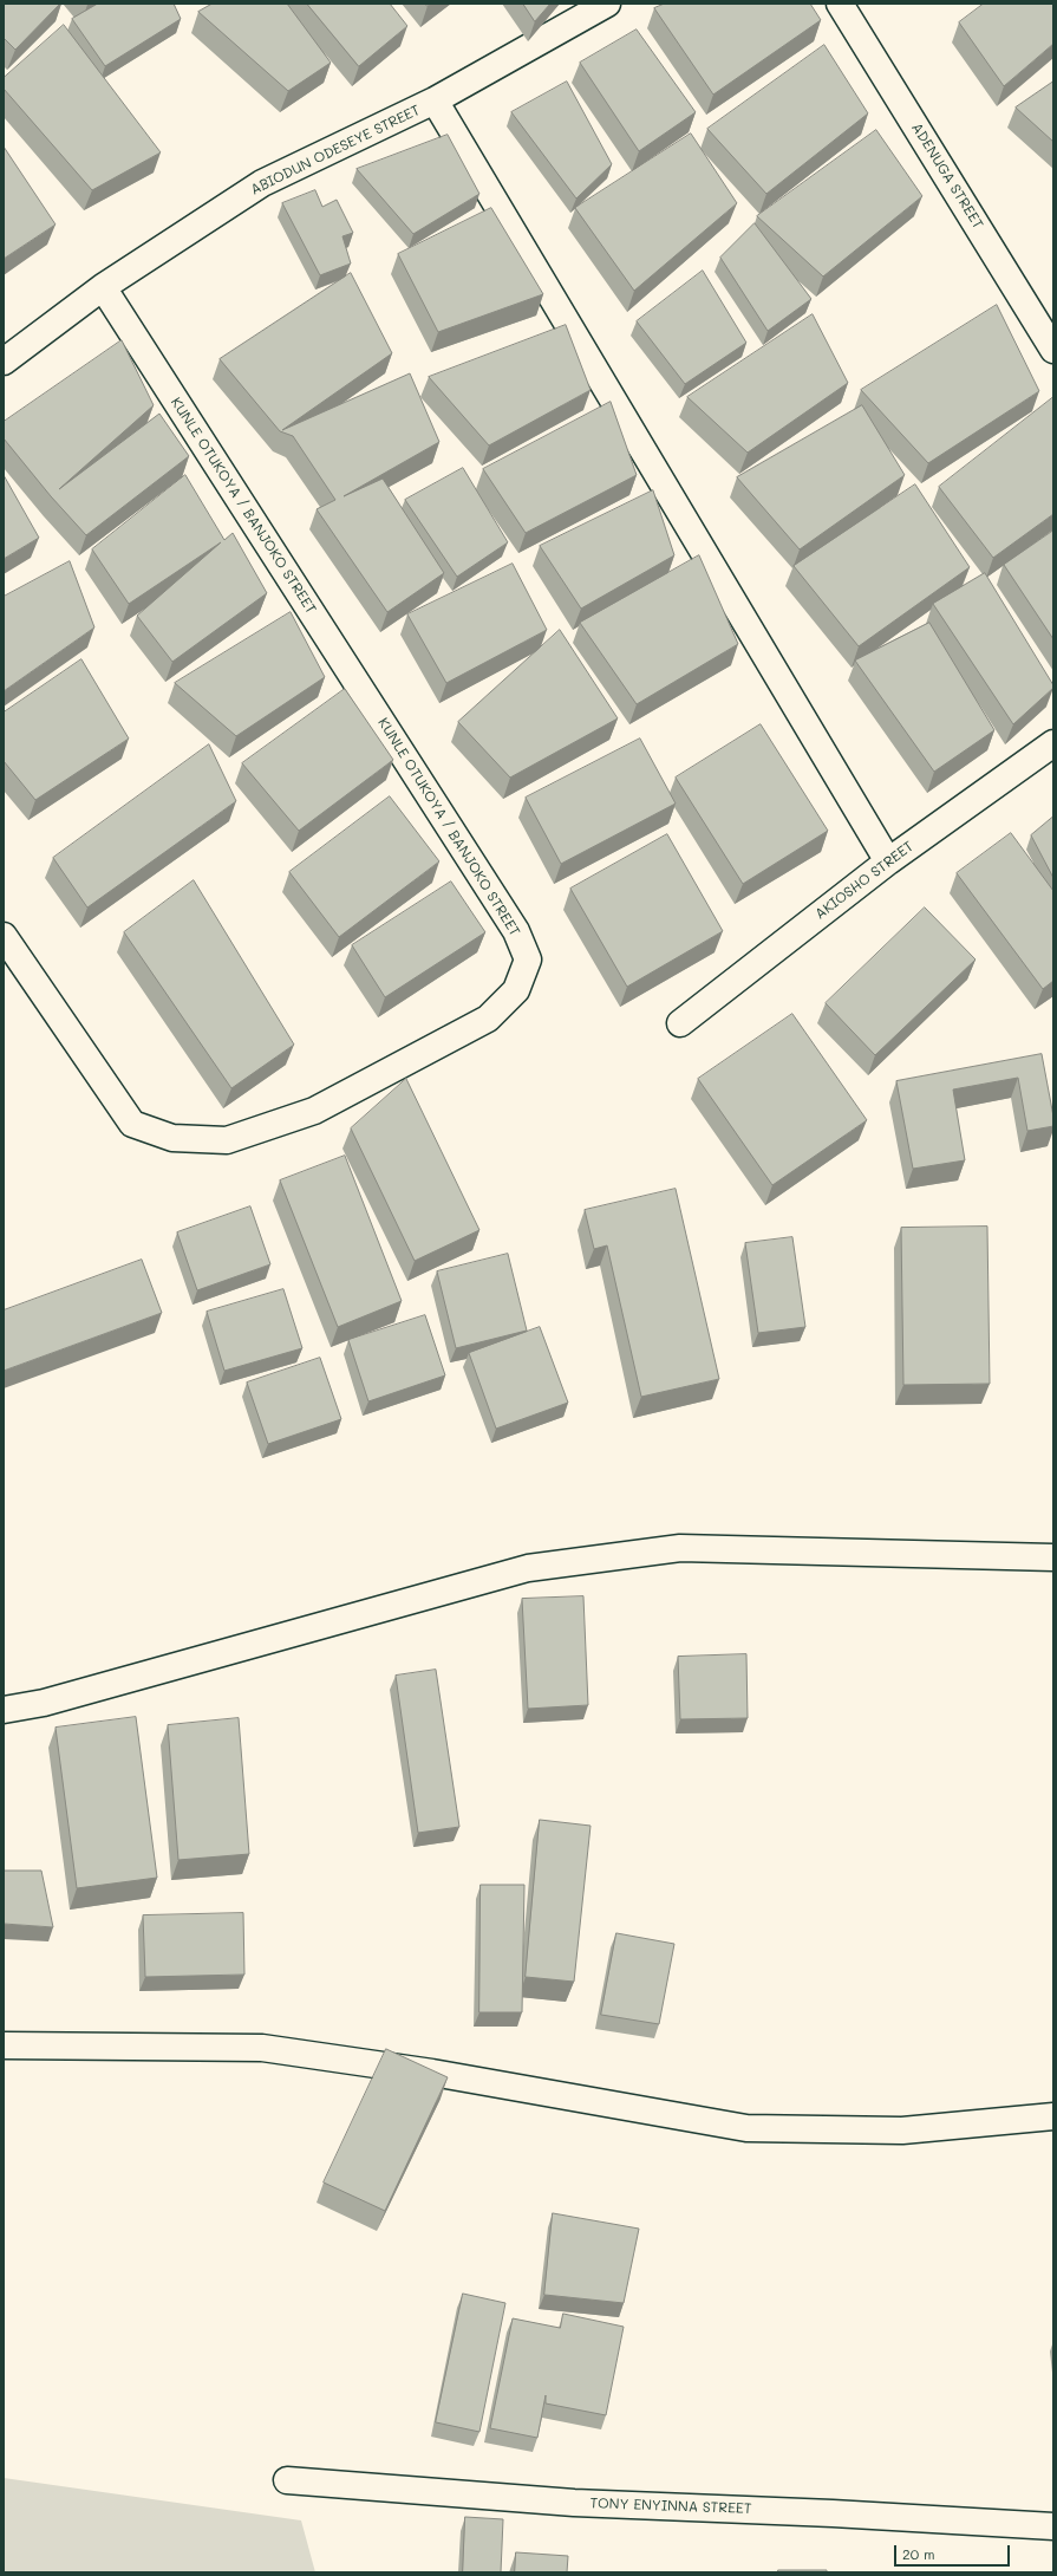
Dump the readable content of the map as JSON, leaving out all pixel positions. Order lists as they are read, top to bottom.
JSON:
{
  "streets": {
    "street": [
      "ABIODUN ODESEYE STREET",
      "ADENUGA STREET",
      "KUNLE OTUKOYA / BANJOKO STREET",
      "AKIOSHO STREET",
      "TONY ENYINNA STREET"
    ]
  },
  "crossings": [
    ["ABIODUN ODESEYE STREET", "KUNLE OTUKOYA / BANJOKO STREET"]
  ],
  "scale_bar": "20 m"
}
